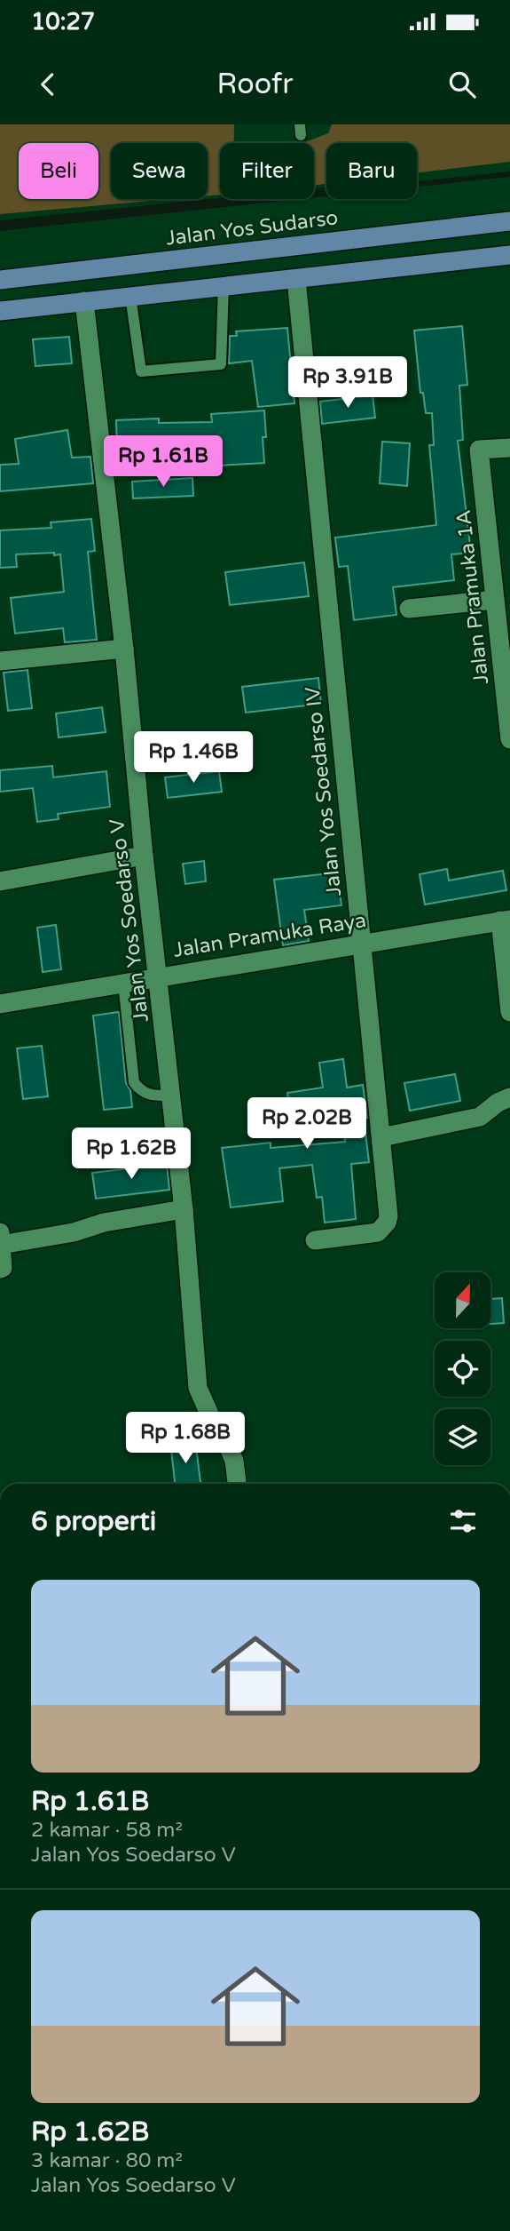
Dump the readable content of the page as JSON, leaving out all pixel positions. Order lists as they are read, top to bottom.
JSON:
{
  "streets": {
    "main road": ["Jalan Yos Sudarso"],
    "street": [
      "Jalan Pramuka 1A",
      "Jalan Yos Soedarso IV",
      "Jalan Yos Soedarso V",
      "Jalan Pramuka Raya"
    ]
  },
  "crossings": [
    ["Jalan Yos Soedarso IV", "Jalan Pramuka Raya"],
    ["Jalan Yos Soedarso V", "Jalan Pramuka Raya"]
  ],
  "north": "top",
  "page": {
    "status": "10:27",
    "header": "Roofr",
    "chip": [
      "Beli",
      "Sewa",
      "Filter",
      "Baru"
    ],
    "price": [
      "Rp 3.91B",
      "Rp 1.61B",
      "Rp 1.46B",
      "Rp 2.02B",
      "Rp 1.62B",
      "Rp 1.68B"
    ],
    "heading": "6 properti",
    "list": [
      {
        "name": "Rp 1.61B",
        "note": "2 kamar · 58 m² · Jalan Yos Soedarso V"
      },
      {
        "name": "Rp 1.62B",
        "note": "3 kamar · 80 m² · Jalan Yos Soedarso V"
      }
    ]
  }
}
